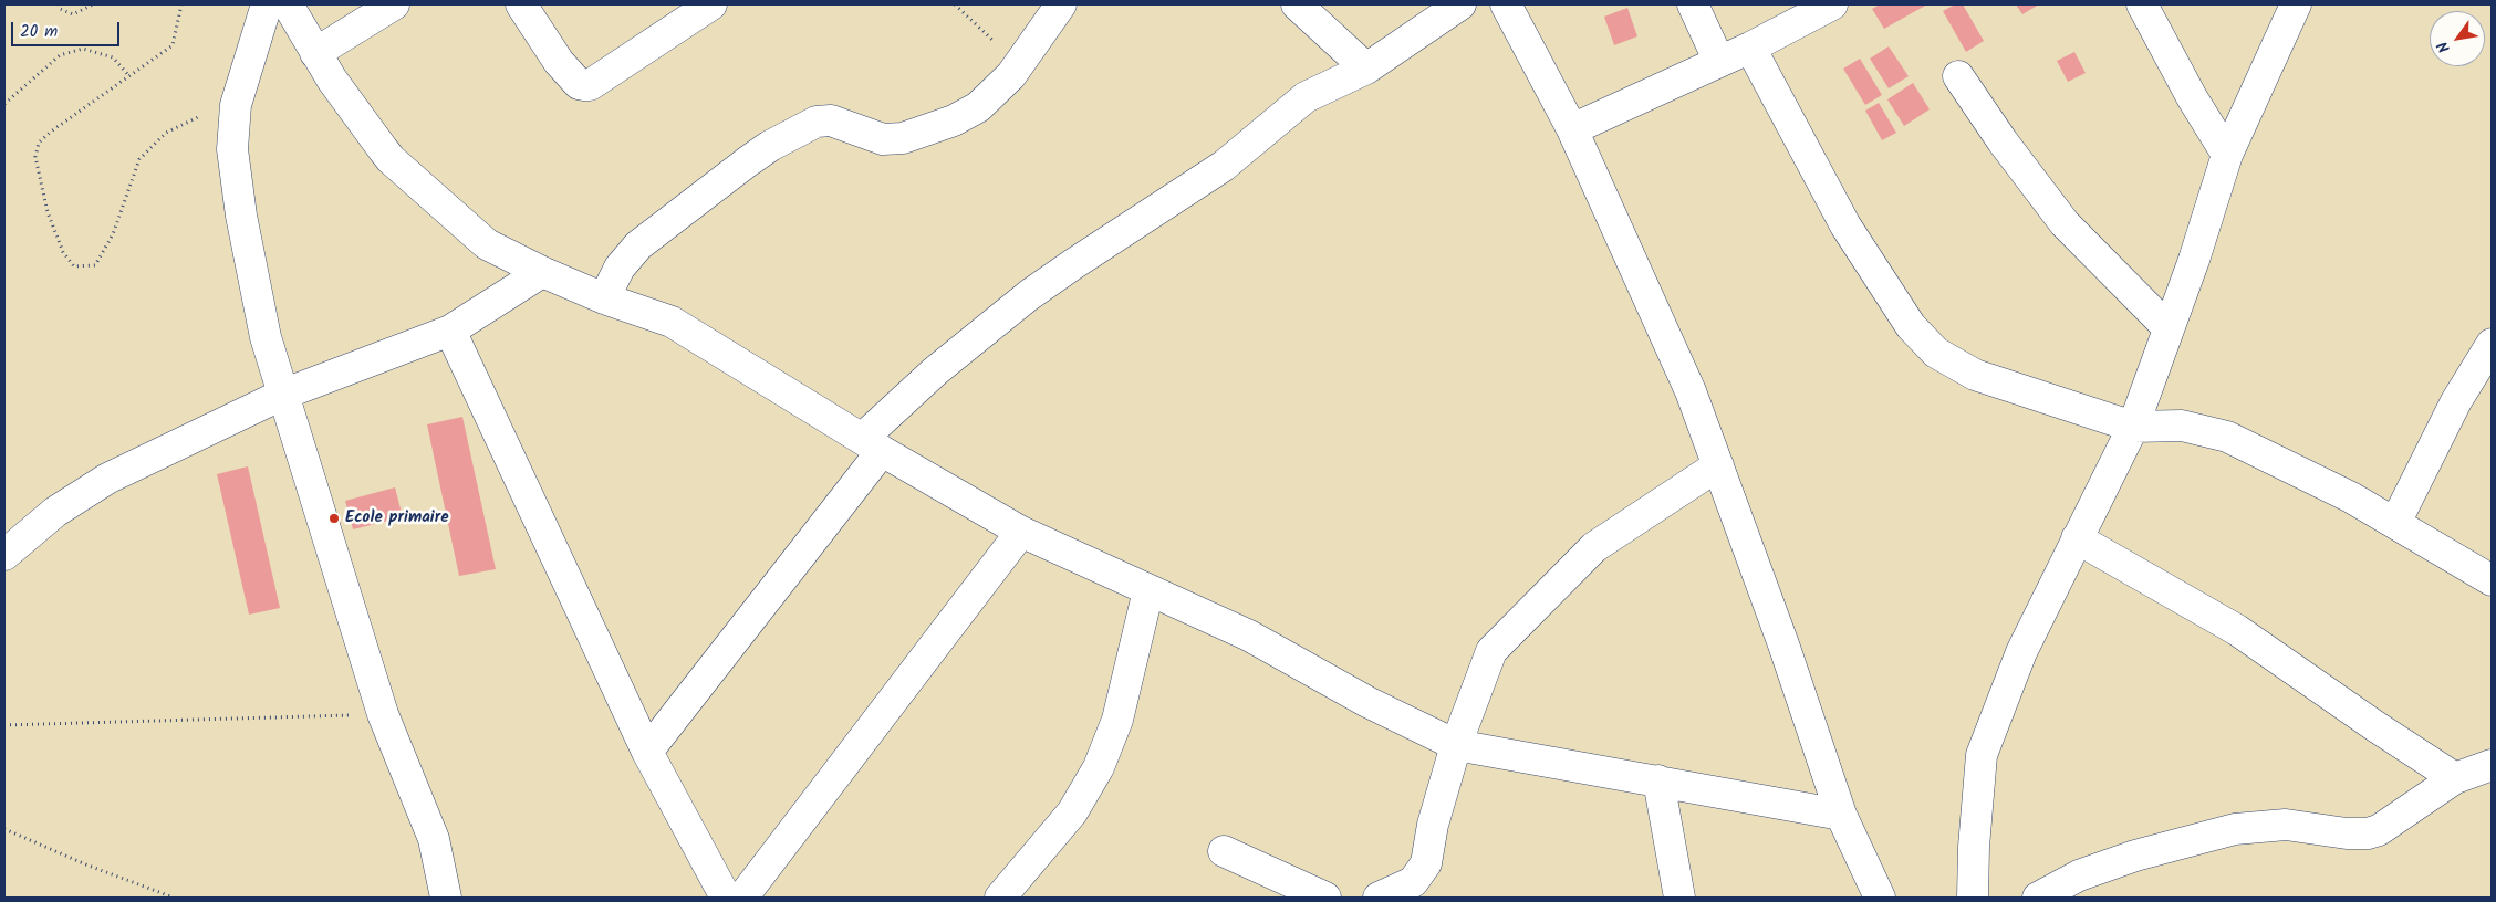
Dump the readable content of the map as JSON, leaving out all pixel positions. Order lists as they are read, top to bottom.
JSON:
{
  "places": ["Ecole primaire"],
  "scale_bar": "20 m",
  "north": "bottom left"
}
